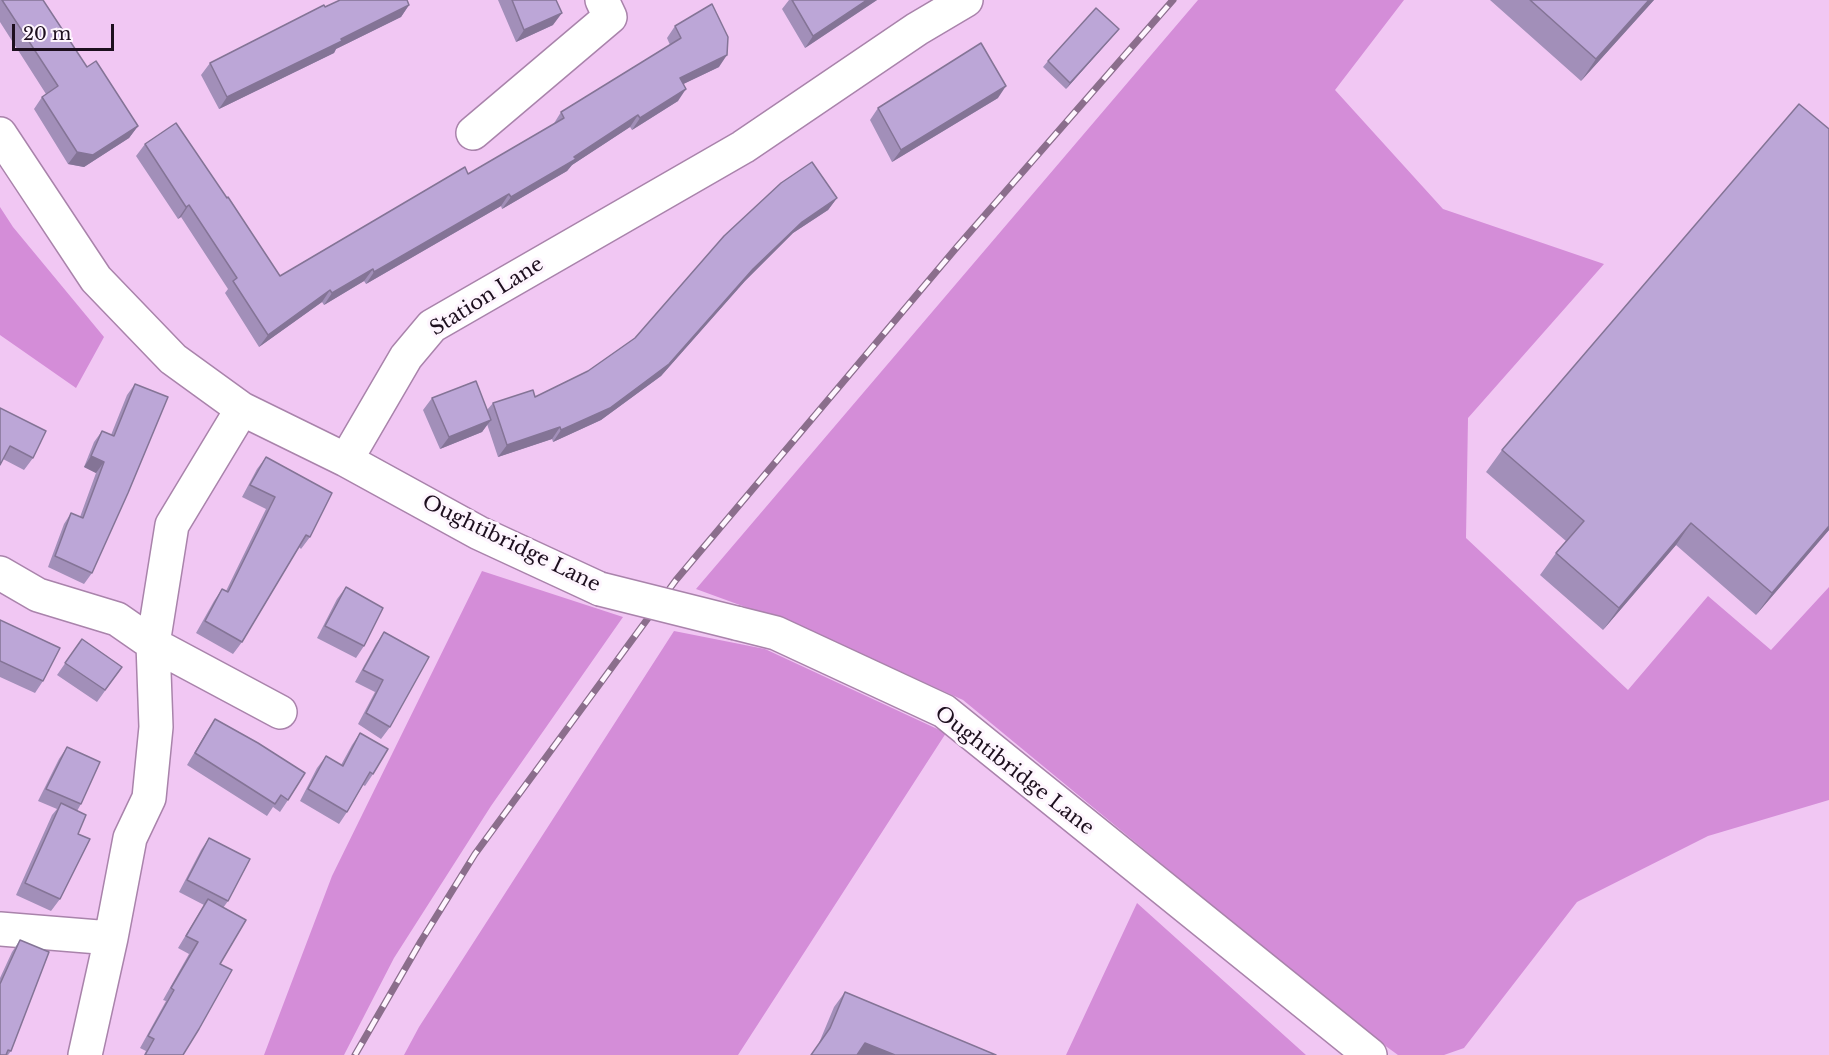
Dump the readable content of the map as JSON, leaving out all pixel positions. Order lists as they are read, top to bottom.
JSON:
{
  "streets": {
    "street": ["Station Lane", "Oughtibridge Lane"]
  },
  "crossings": [
    ["Station Lane", "Oughtibridge Lane"]
  ],
  "scale_bar": "20 m"
}
